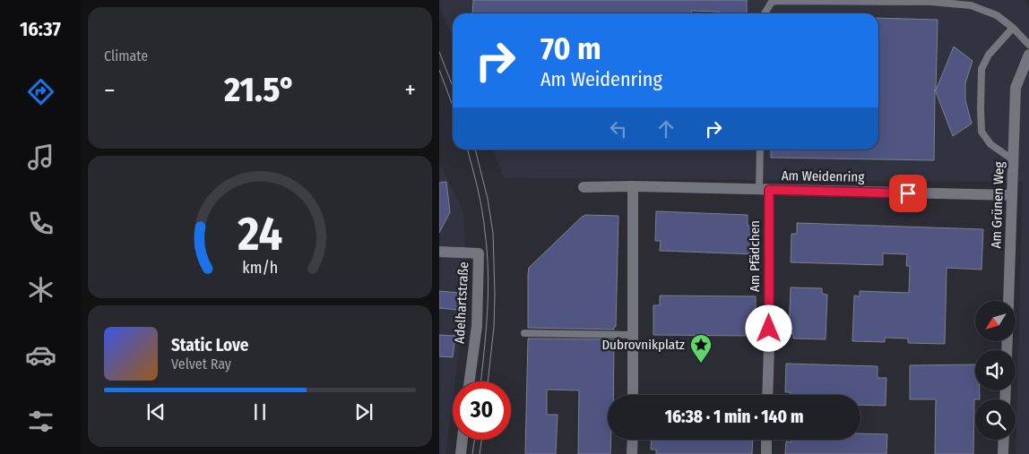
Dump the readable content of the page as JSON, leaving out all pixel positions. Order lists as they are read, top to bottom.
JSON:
{
  "streets": {
    "street": [
      "Am Weidenring",
      "Am Grünen Weg",
      "Am Pfädchen",
      "Adelhartstraße"
    ]
  },
  "crossings": [
    ["Am Weidenring", "Am Grünen Weg"],
    ["Am Weidenring", "Am Pfädchen"]
  ],
  "places": {
    "place": ["Dubrovnikplatz"]
  },
  "north": "bottom left",
  "page": {
    "tabs": "16:37",
    "tile": "Climate",
    "turn": ["70 m", "Am Weidenring"],
    "heat": ["−", "21.5°", "+"],
    "song": ["Static Love", "Velvet Ray"],
    "limit": "30",
    "trip": "16:38 · 1 min · 140 m",
    "gauge": ["24", "km/h"]
  }
}
